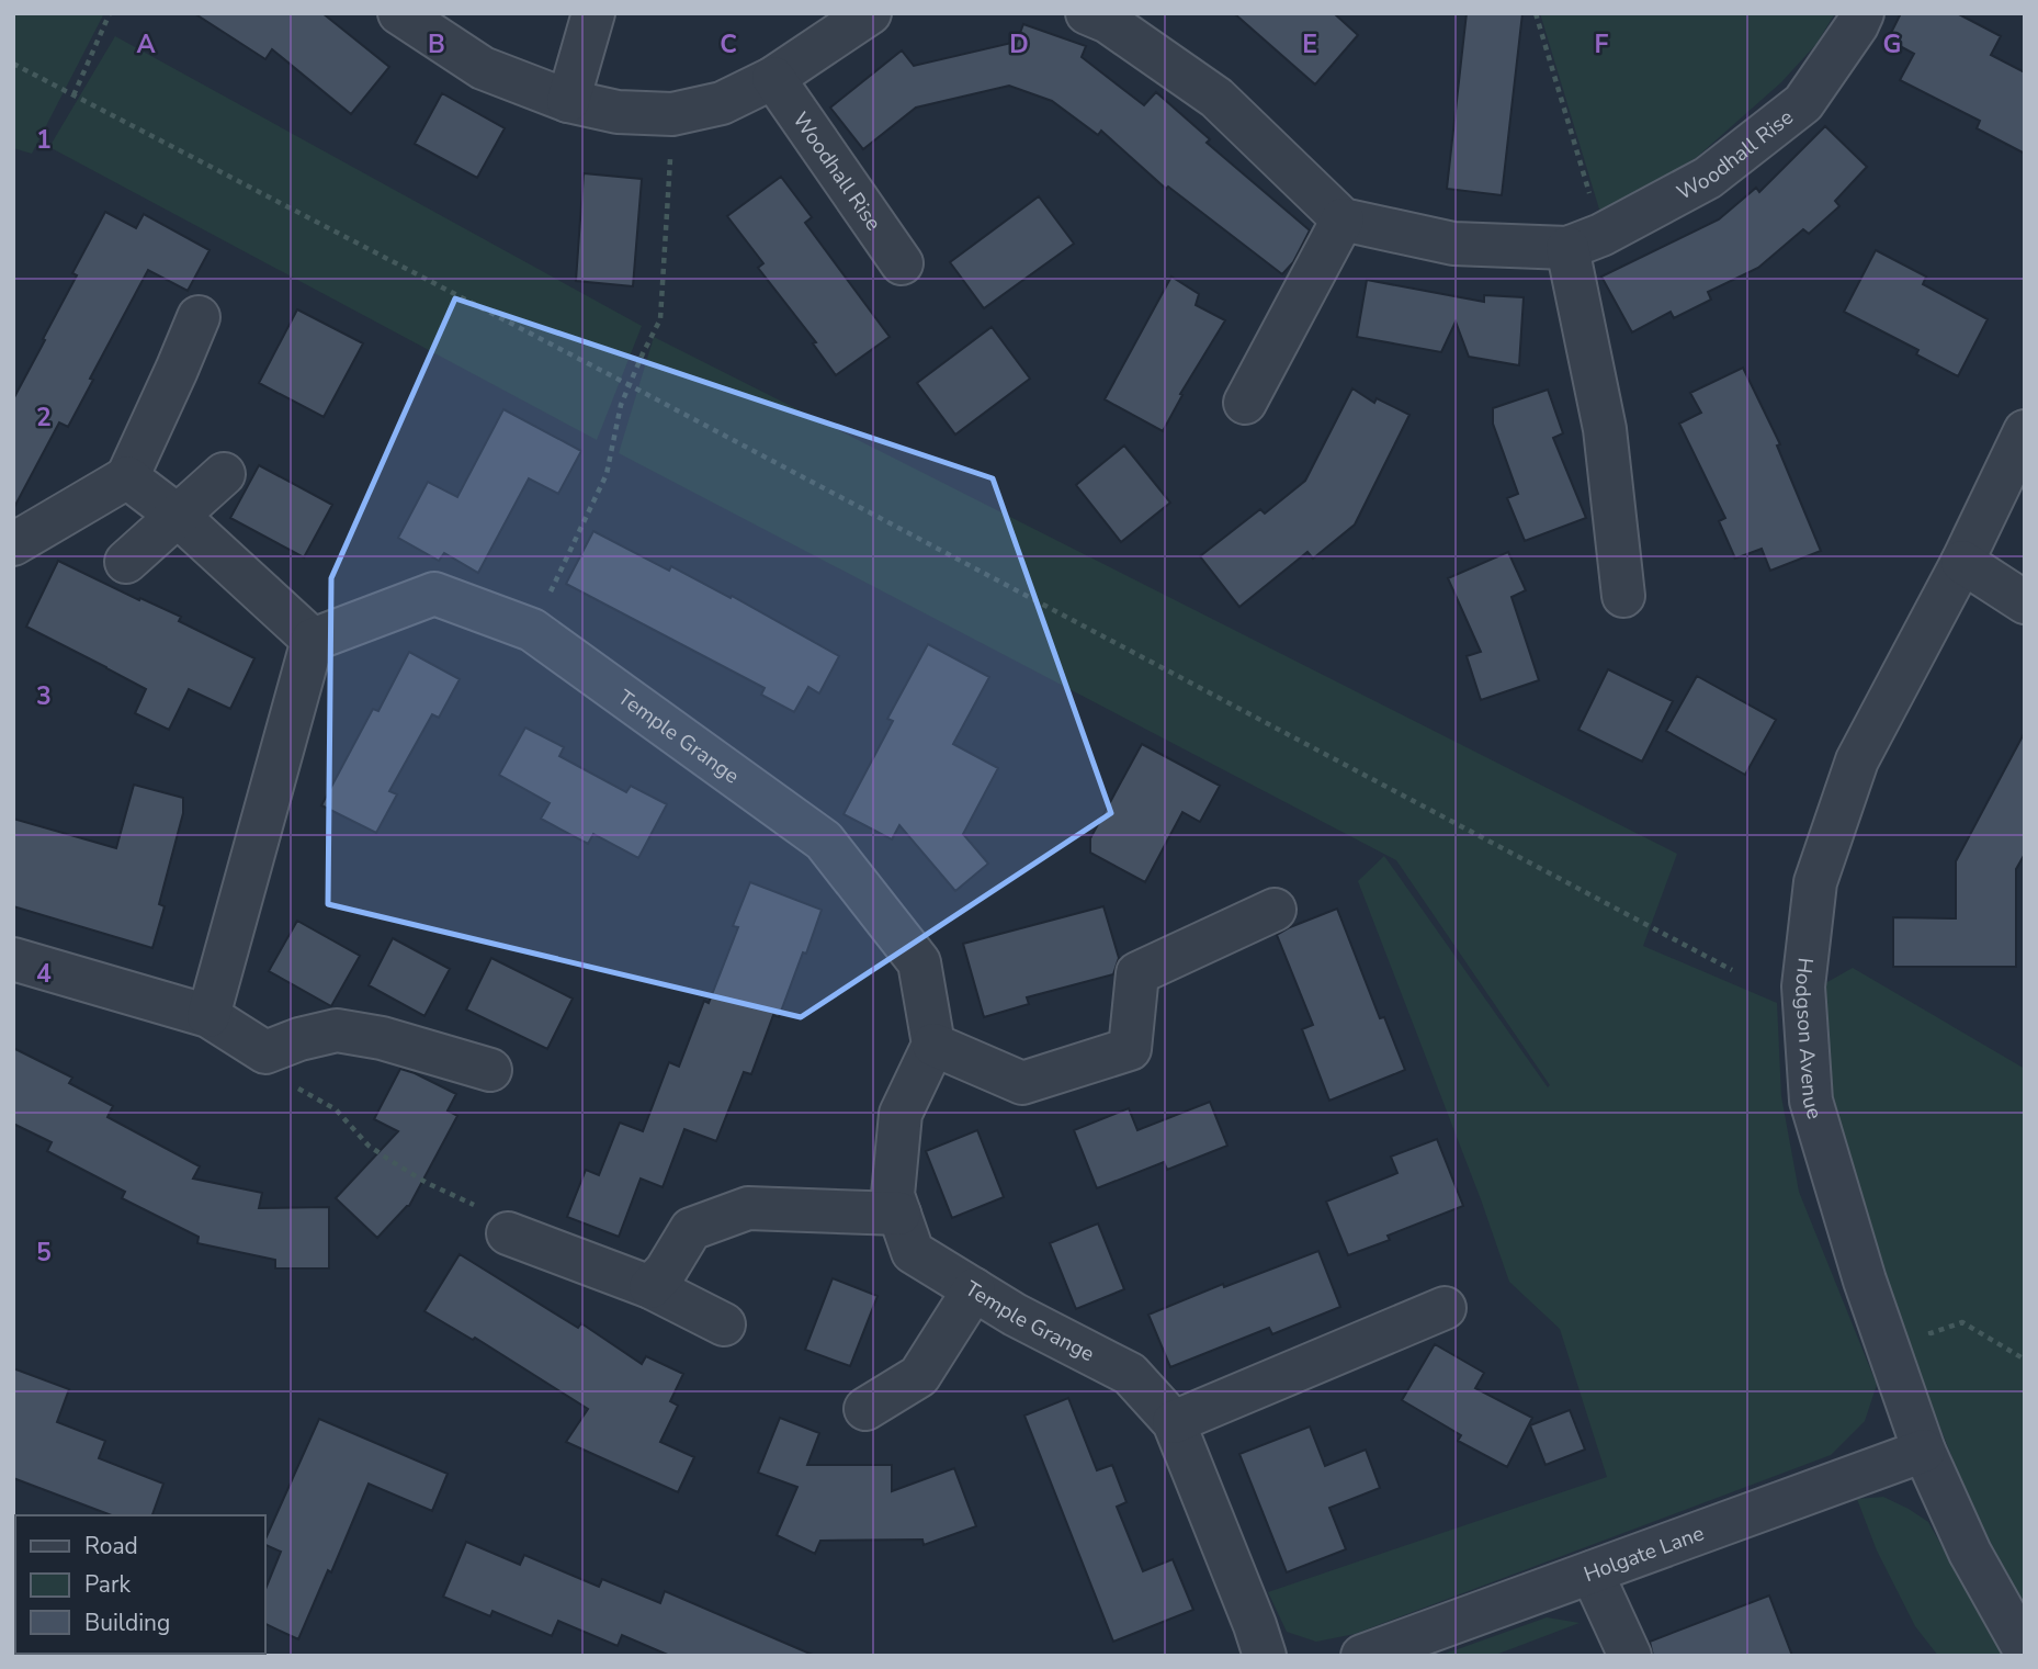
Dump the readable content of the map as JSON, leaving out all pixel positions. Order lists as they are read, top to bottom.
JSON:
{
  "streets": {
    "street": [
      "Woodhall Rise",
      "Temple Grange",
      "Hodgson Avenue",
      "Holgate Lane"
    ]
  },
  "crossings": [
    ["Hodgson Avenue", "Holgate Lane"]
  ],
  "legend": ["Road", "Park", "Building"],
  "grid": {
    "columns": [
      "A",
      "B",
      "C",
      "D",
      "E",
      "F",
      "G"
    ],
    "rows": [
      "1",
      "2",
      "3",
      "4",
      "5"
    ]
  }
}
